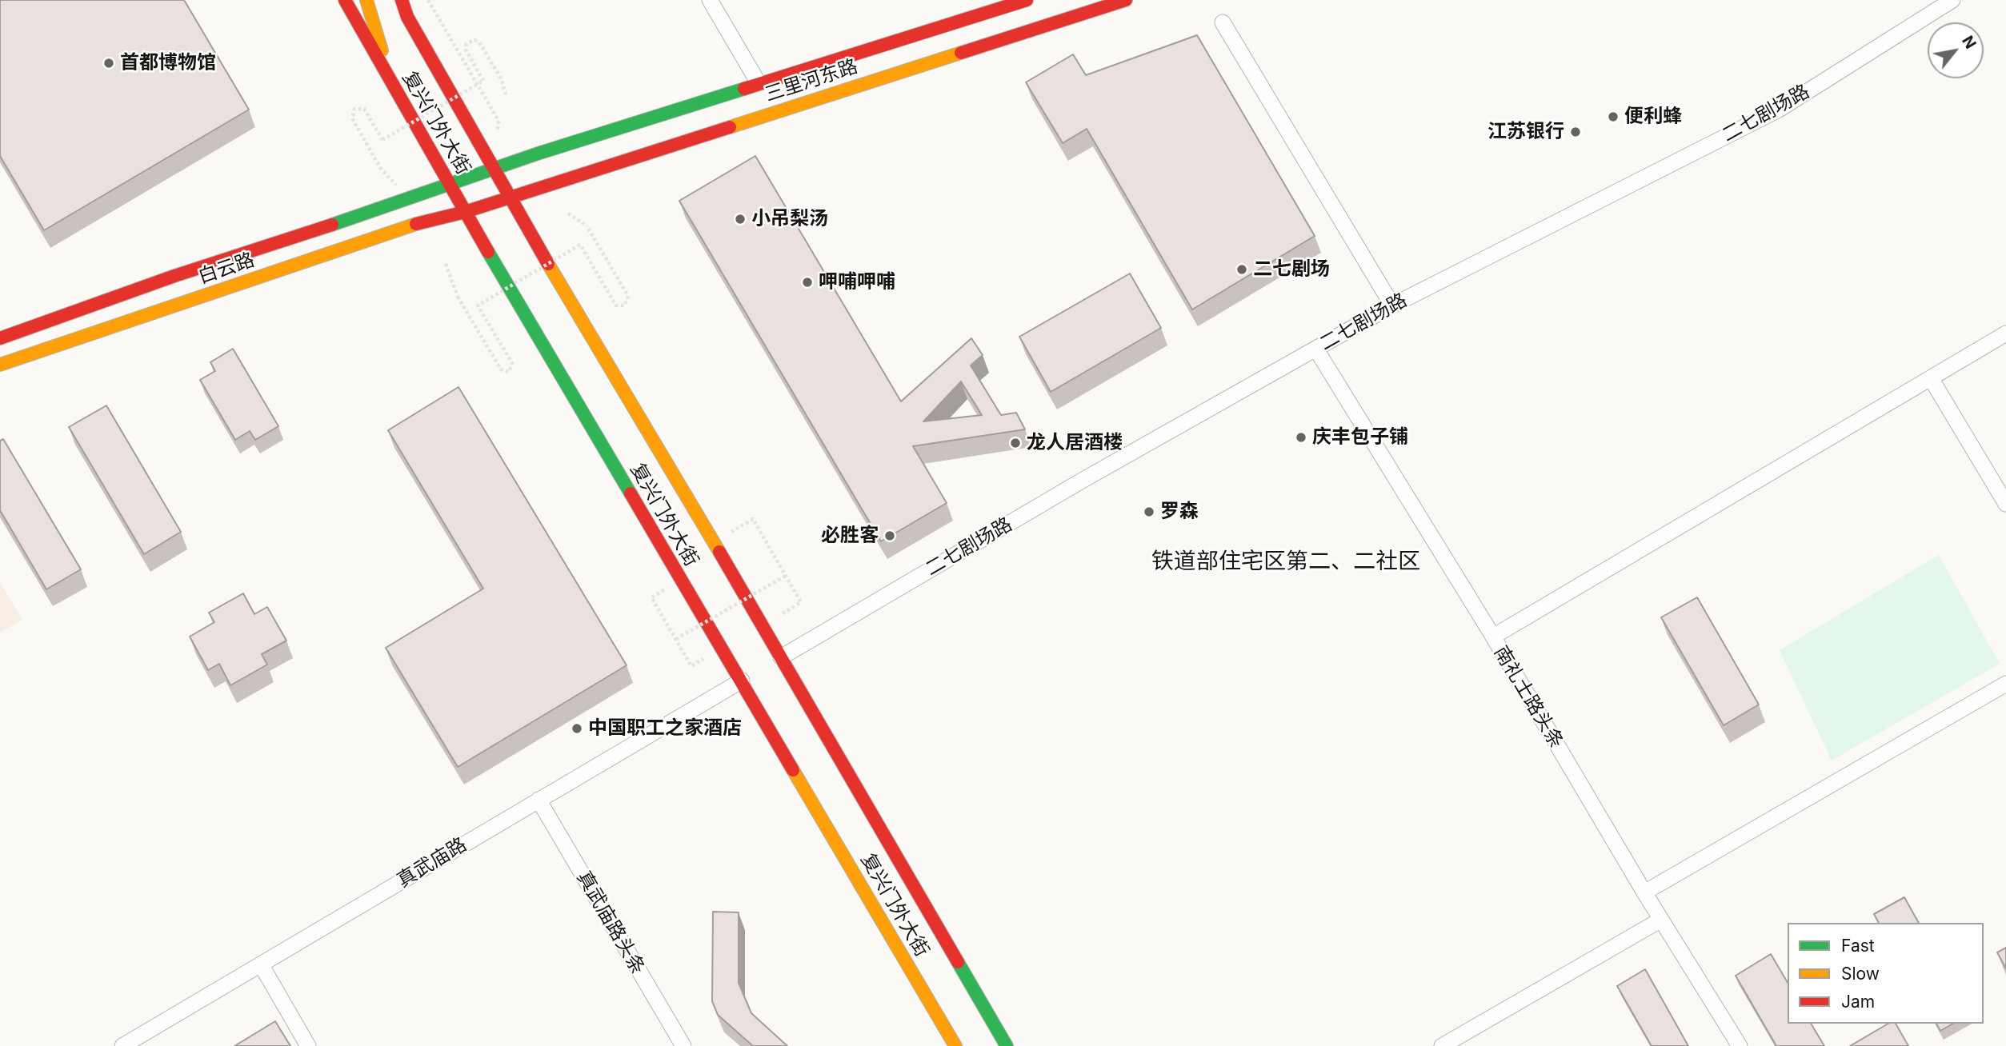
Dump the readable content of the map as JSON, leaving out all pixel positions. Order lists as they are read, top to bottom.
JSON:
{
  "streets": {
    "main road": ["三里河东路", "复兴门外大街", "白云路"],
    "street": [
      "二七剧场路",
      "南礼士路头条",
      "真武庙路",
      "真武庙路头条"
    ]
  },
  "crossings": [
    ["三里河东路", "复兴门外大街"],
    ["三里河东路", "白云路"],
    ["二七剧场路", "复兴门外大街"],
    ["二七剧场路", "南礼士路头条"],
    ["复兴门外大街", "白云路"],
    ["复兴门外大街", "真武庙路"],
    ["真武庙路", "真武庙路头条"]
  ],
  "districts": ["铁道部住宅区第二、二社区"],
  "places": [
    "首都博物馆",
    "便利蜂",
    "江苏银行",
    "小吊梨汤",
    "二七剧场",
    "呷哺呷哺",
    "庆丰包子铺",
    "龙人居酒楼",
    "罗森",
    "必胜客",
    "中国职工之家酒店"
  ],
  "legend": ["Fast", "Slow", "Jam"],
  "north": "top right"
}
